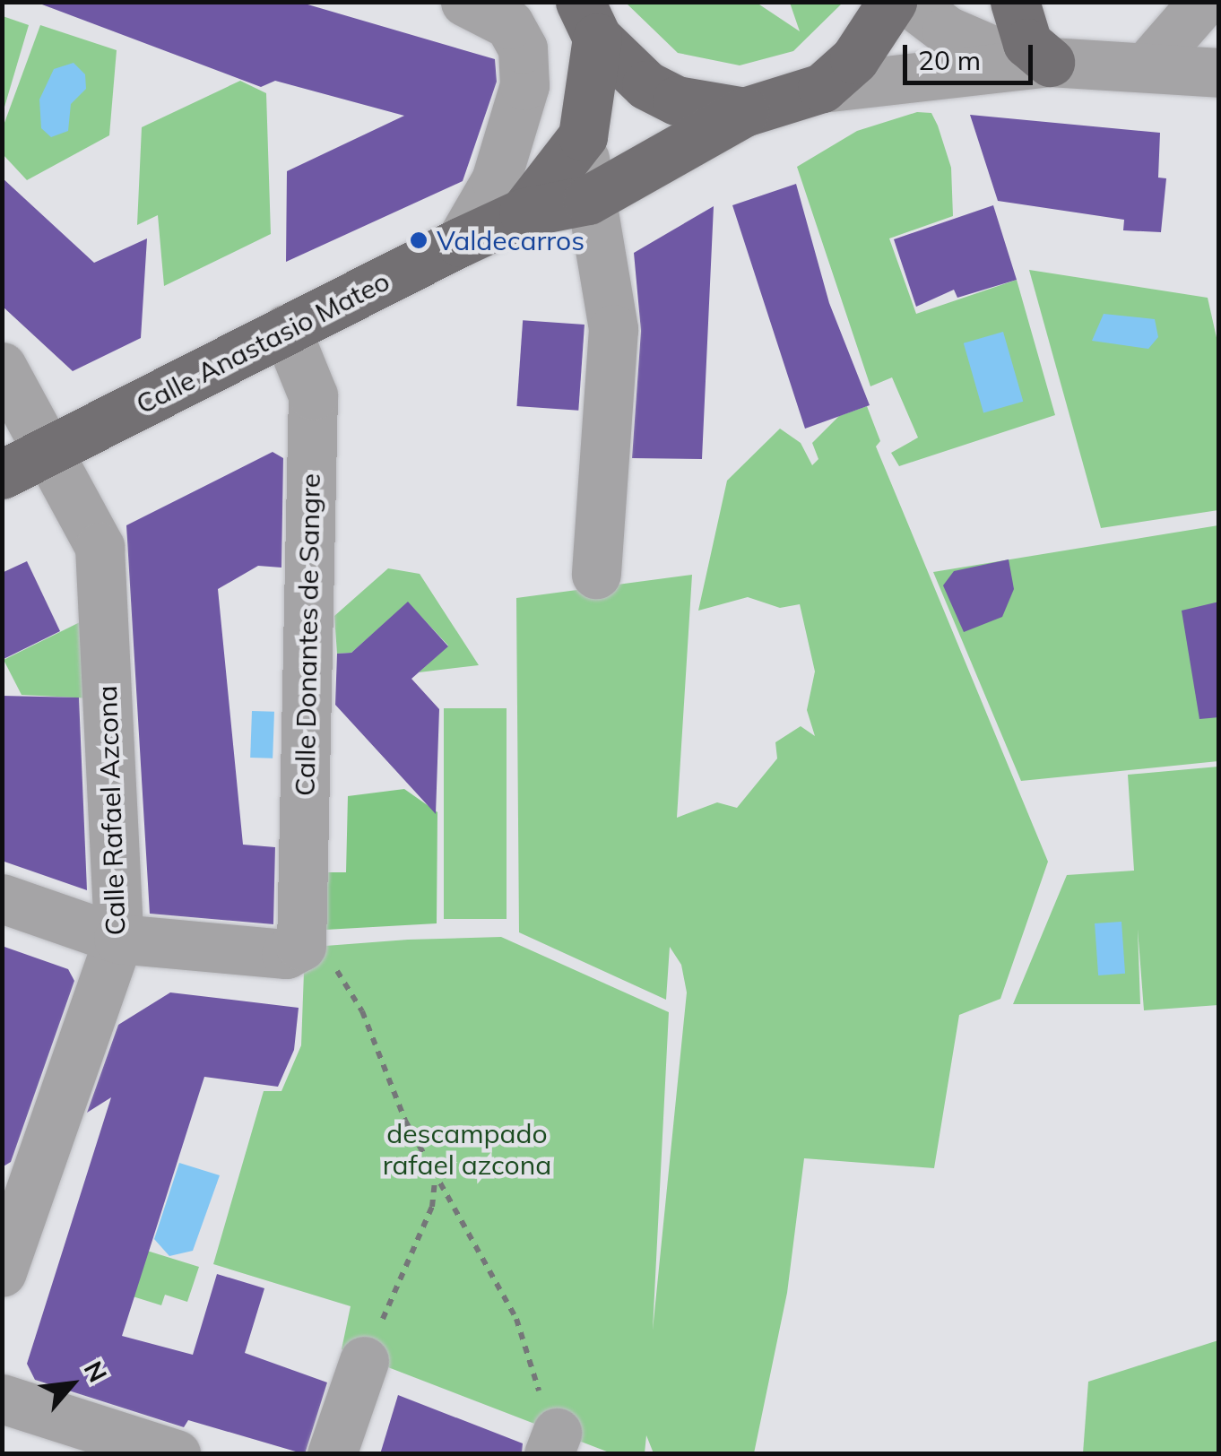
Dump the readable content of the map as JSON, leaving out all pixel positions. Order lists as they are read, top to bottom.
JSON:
{
  "streets": {
    "main road": ["Calle Anastasio Mateo"],
    "street": ["Calle Donantes de Sangre", "Calle Rafael Azcona"]
  },
  "crossings": [
    ["Calle Anastasio Mateo", "Calle Donantes de Sangre"],
    ["Calle Anastasio Mateo", "Calle Rafael Azcona"]
  ],
  "parks": ["descampado rafael azcona"],
  "places": ["Valdecarros"],
  "scale_bar": "20 m",
  "north": "top right"
}
